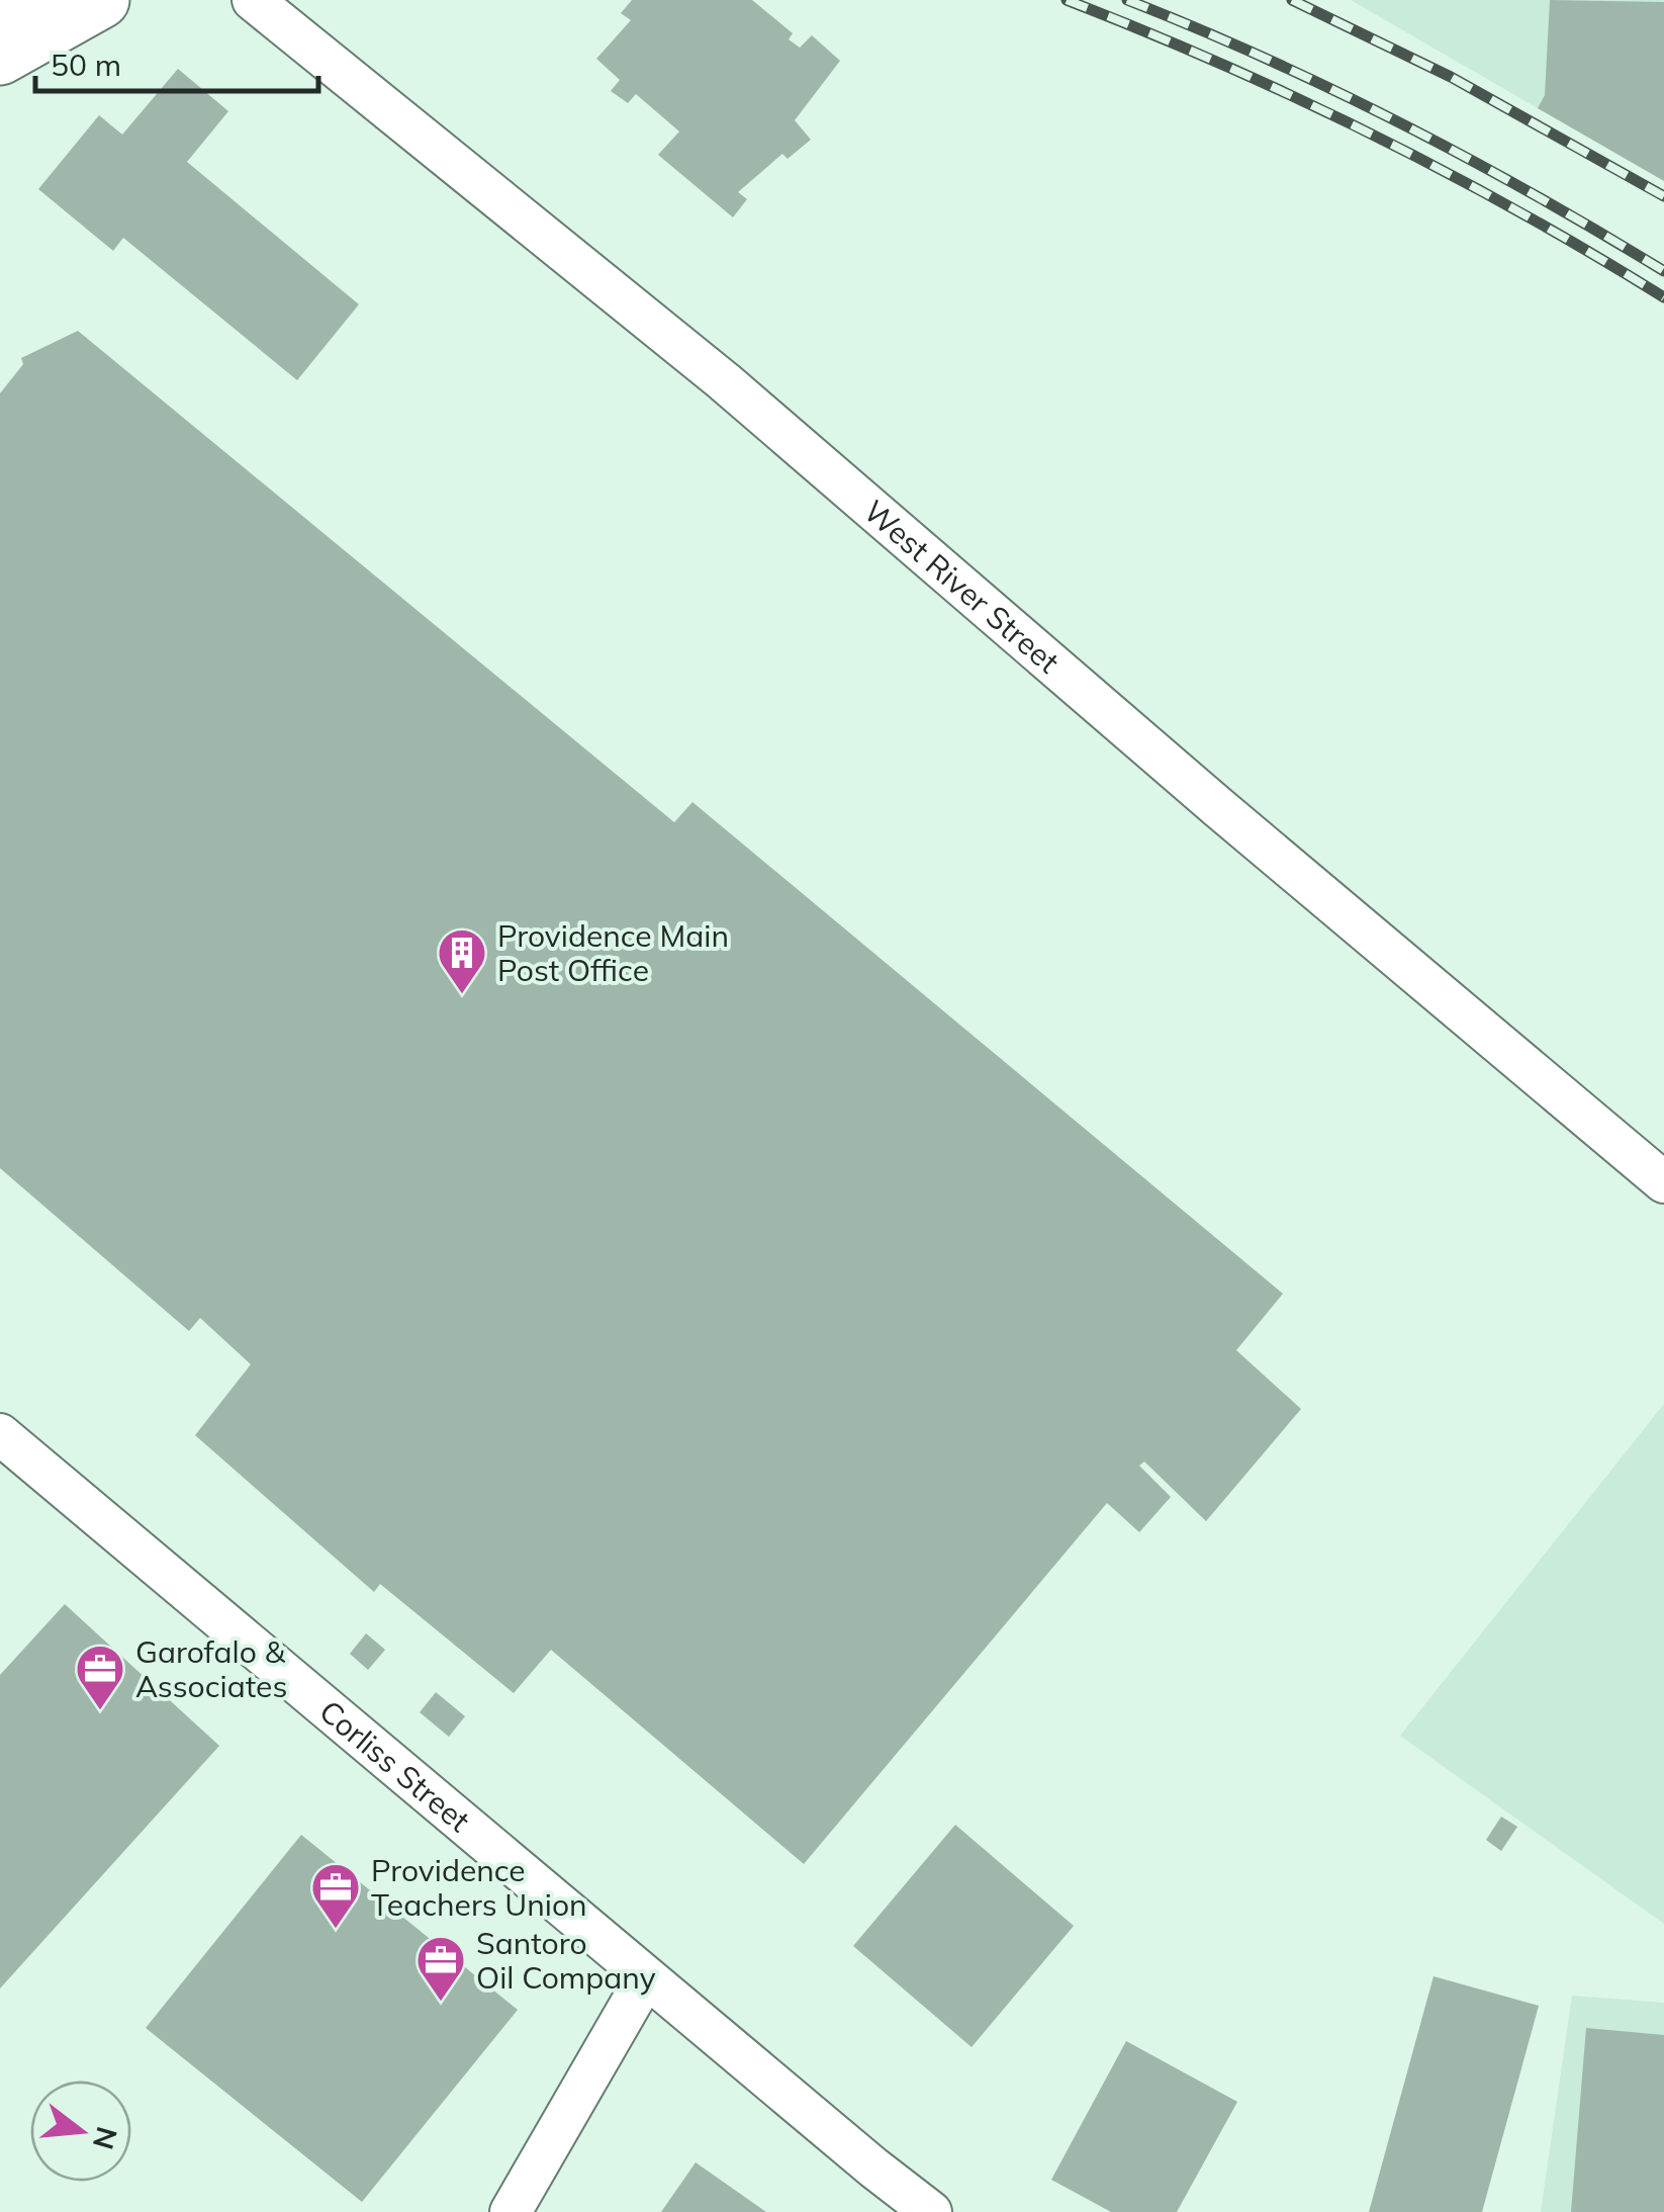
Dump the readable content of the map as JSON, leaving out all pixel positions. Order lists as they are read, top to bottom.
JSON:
{
  "streets": {
    "street": ["West River Street", "Corliss Street"]
  },
  "places": {
    "building": ["Providence Main Post Office"],
    "office": ["Garofalo & Associates", "Providence Teachers Union", "Santoro Oil Company"]
  },
  "scale_bar": "50 m",
  "north": "right"
}
